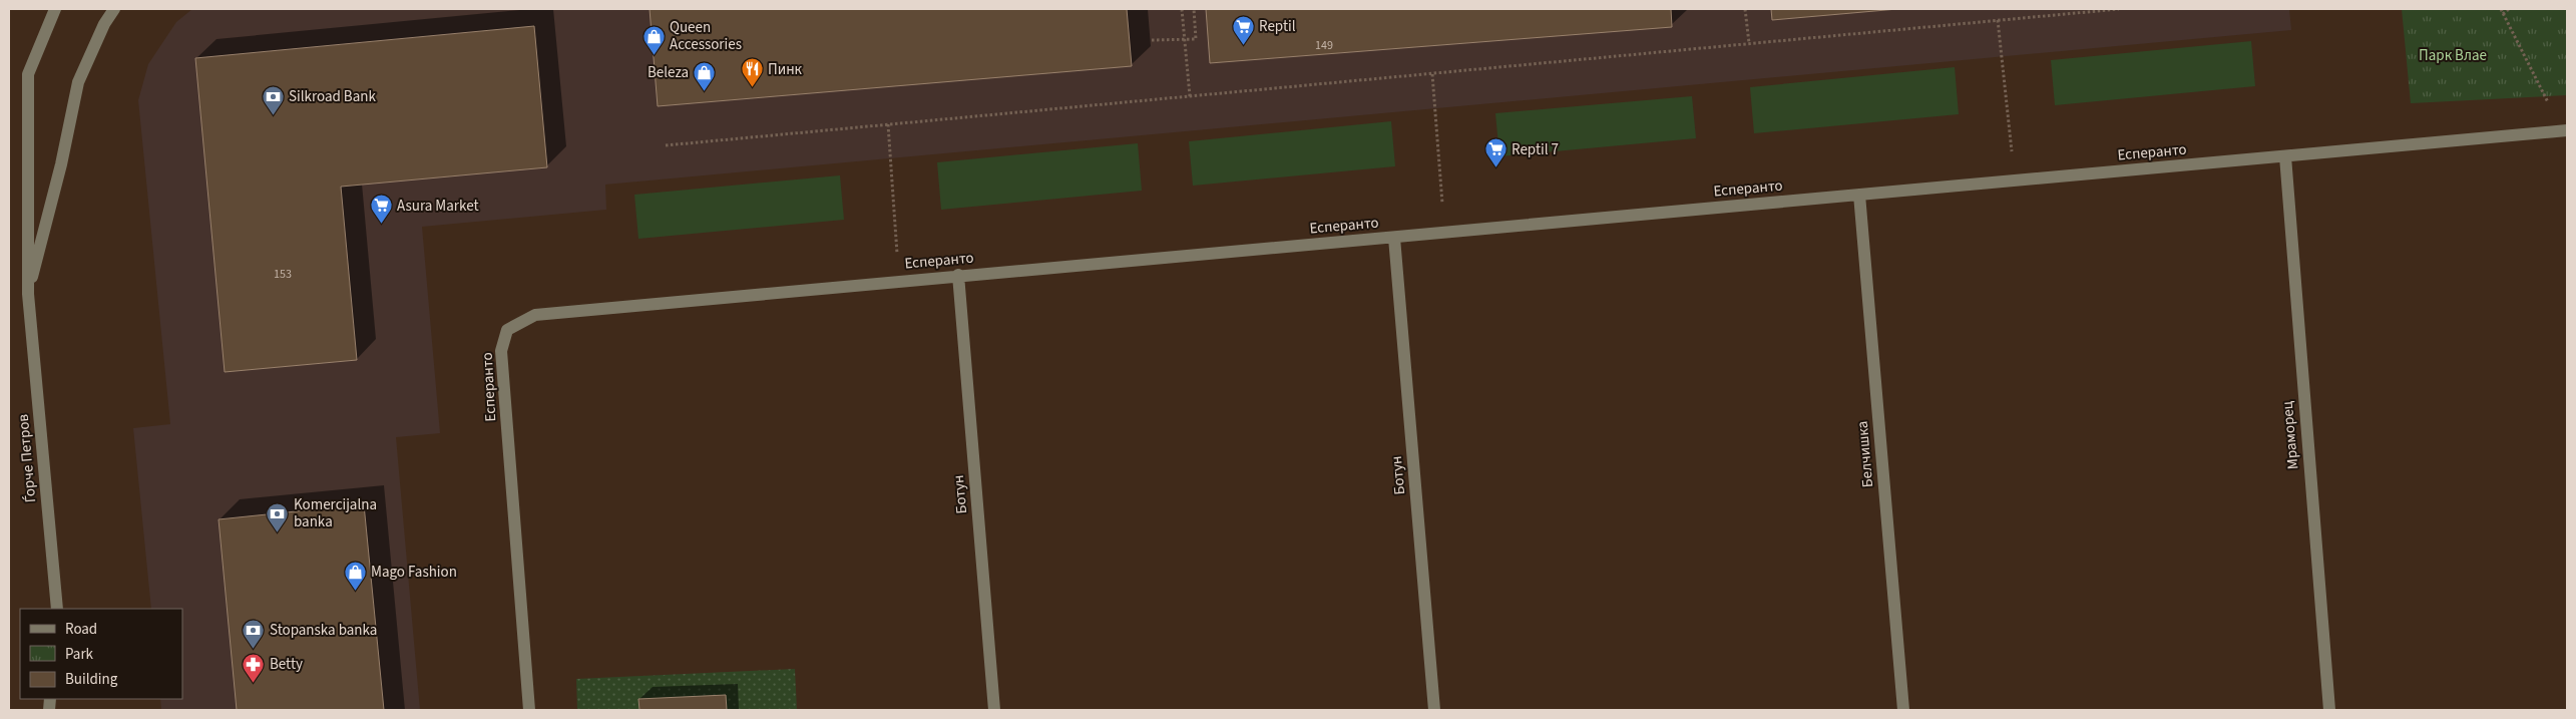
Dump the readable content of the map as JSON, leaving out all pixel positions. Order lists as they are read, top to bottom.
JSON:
{
  "streets": {
    "street": [
      "Есперанто",
      "Мраморец",
      "Белчишка",
      "Ѓорче Петров",
      "Ботун"
    ]
  },
  "crossings": [
    ["Есперанто", "Мраморец"],
    ["Есперанто", "Белчишка"],
    ["Есперанто", "Ботун"]
  ],
  "parks": ["Парк Влае"],
  "places": {
    "supermarket": ["Reptil", "Reptil 7", "Asura Market"],
    "shop": ["Queen Accessories", "Beleza", "Mago Fashion"],
    "restaurant": ["Пинк"],
    "bank": ["Silkroad Bank", "Komercijalna banka", "Stopanska banka"],
    "pharmacy": ["Betty"]
  },
  "house_numbers": ["149", "153"],
  "legend": ["Road", "Park", "Building"]
}
